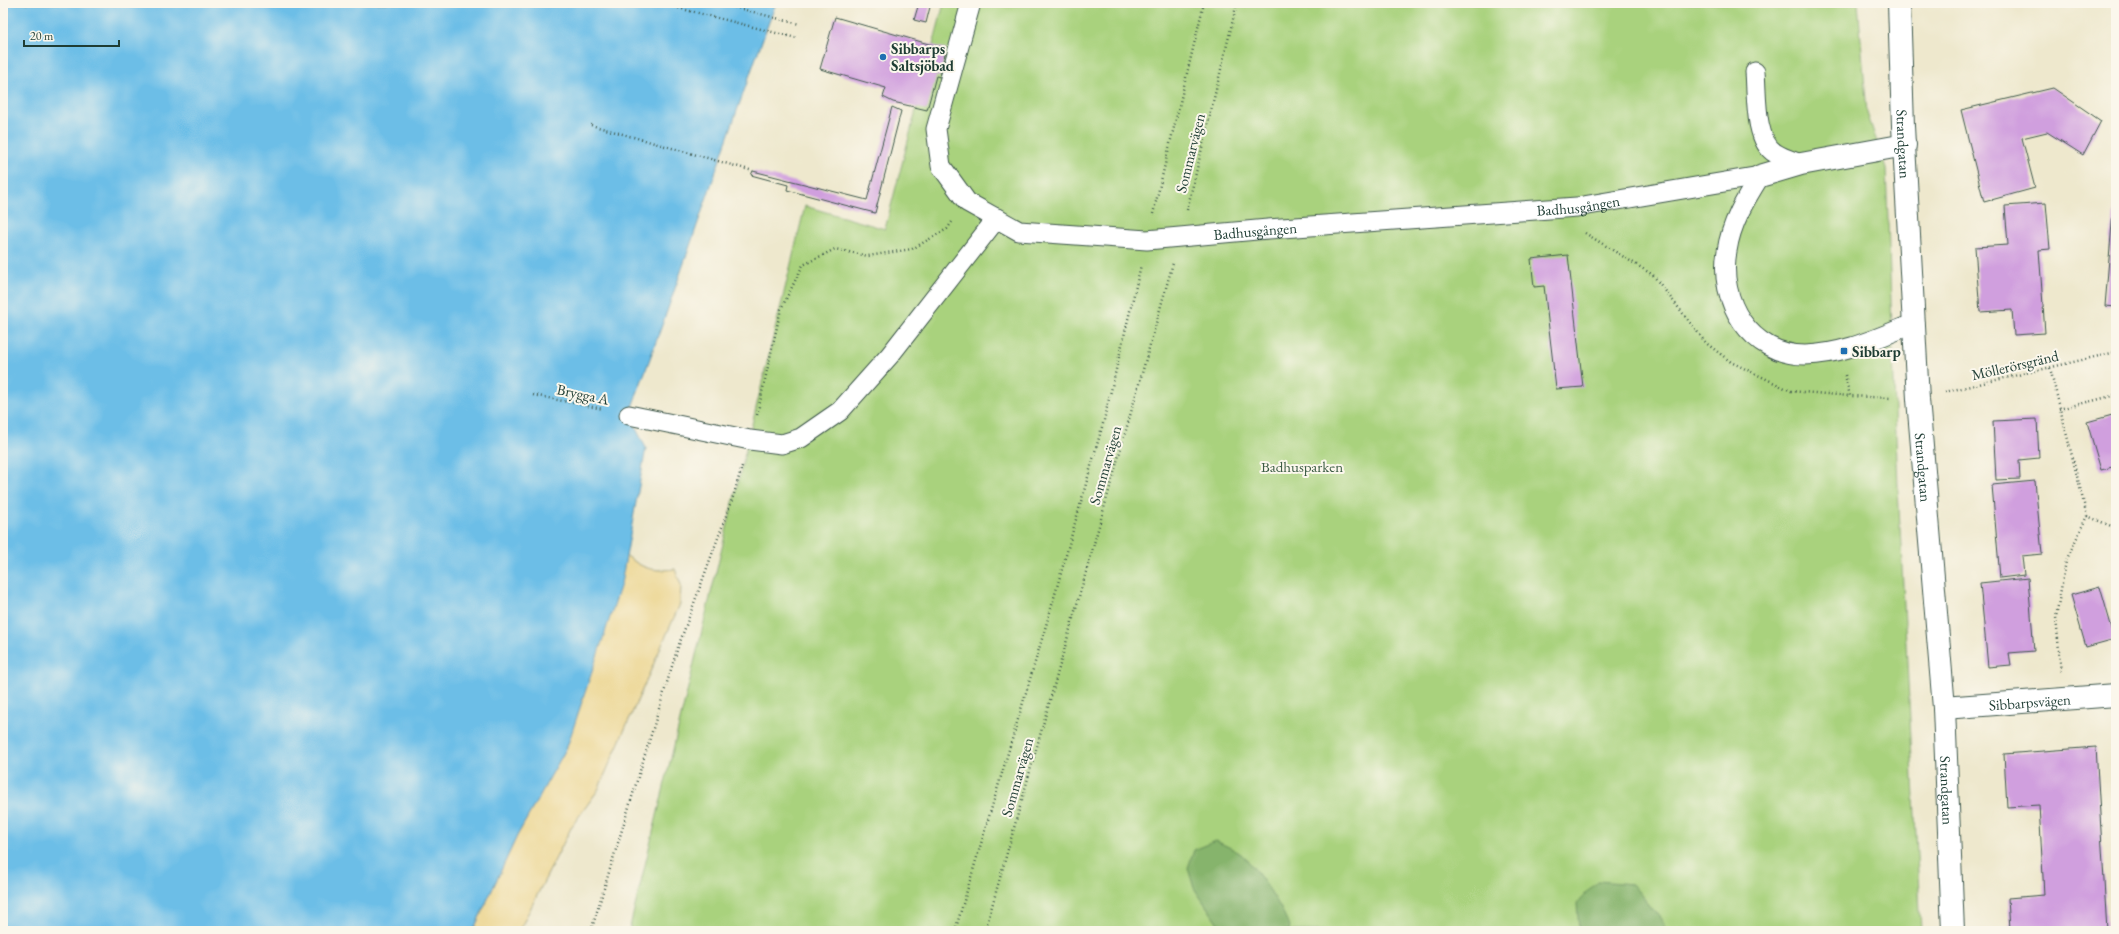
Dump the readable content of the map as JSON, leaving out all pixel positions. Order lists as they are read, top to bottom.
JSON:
{
  "streets": {
    "street": ["Strandgatan", "Sibbarpsvägen"],
    "lane": ["Badhusgången"],
    "path": ["Sommarvägen", "Möllerörsgränd", "Brygga A"]
  },
  "crossings": [
    ["Strandgatan", "Möllerörsgränd"],
    ["Strandgatan", "Sibbarpsvägen"],
    ["Sommarvägen", "Badhusgången"],
    ["Badhusgången", "Möllerörsgränd"]
  ],
  "parks": ["Badhusparken"],
  "places": {
    "other": ["Sibbarps Saltsjöbad"],
    "transit": ["Sibbarp"]
  },
  "scale_bar": "20 m"
}
